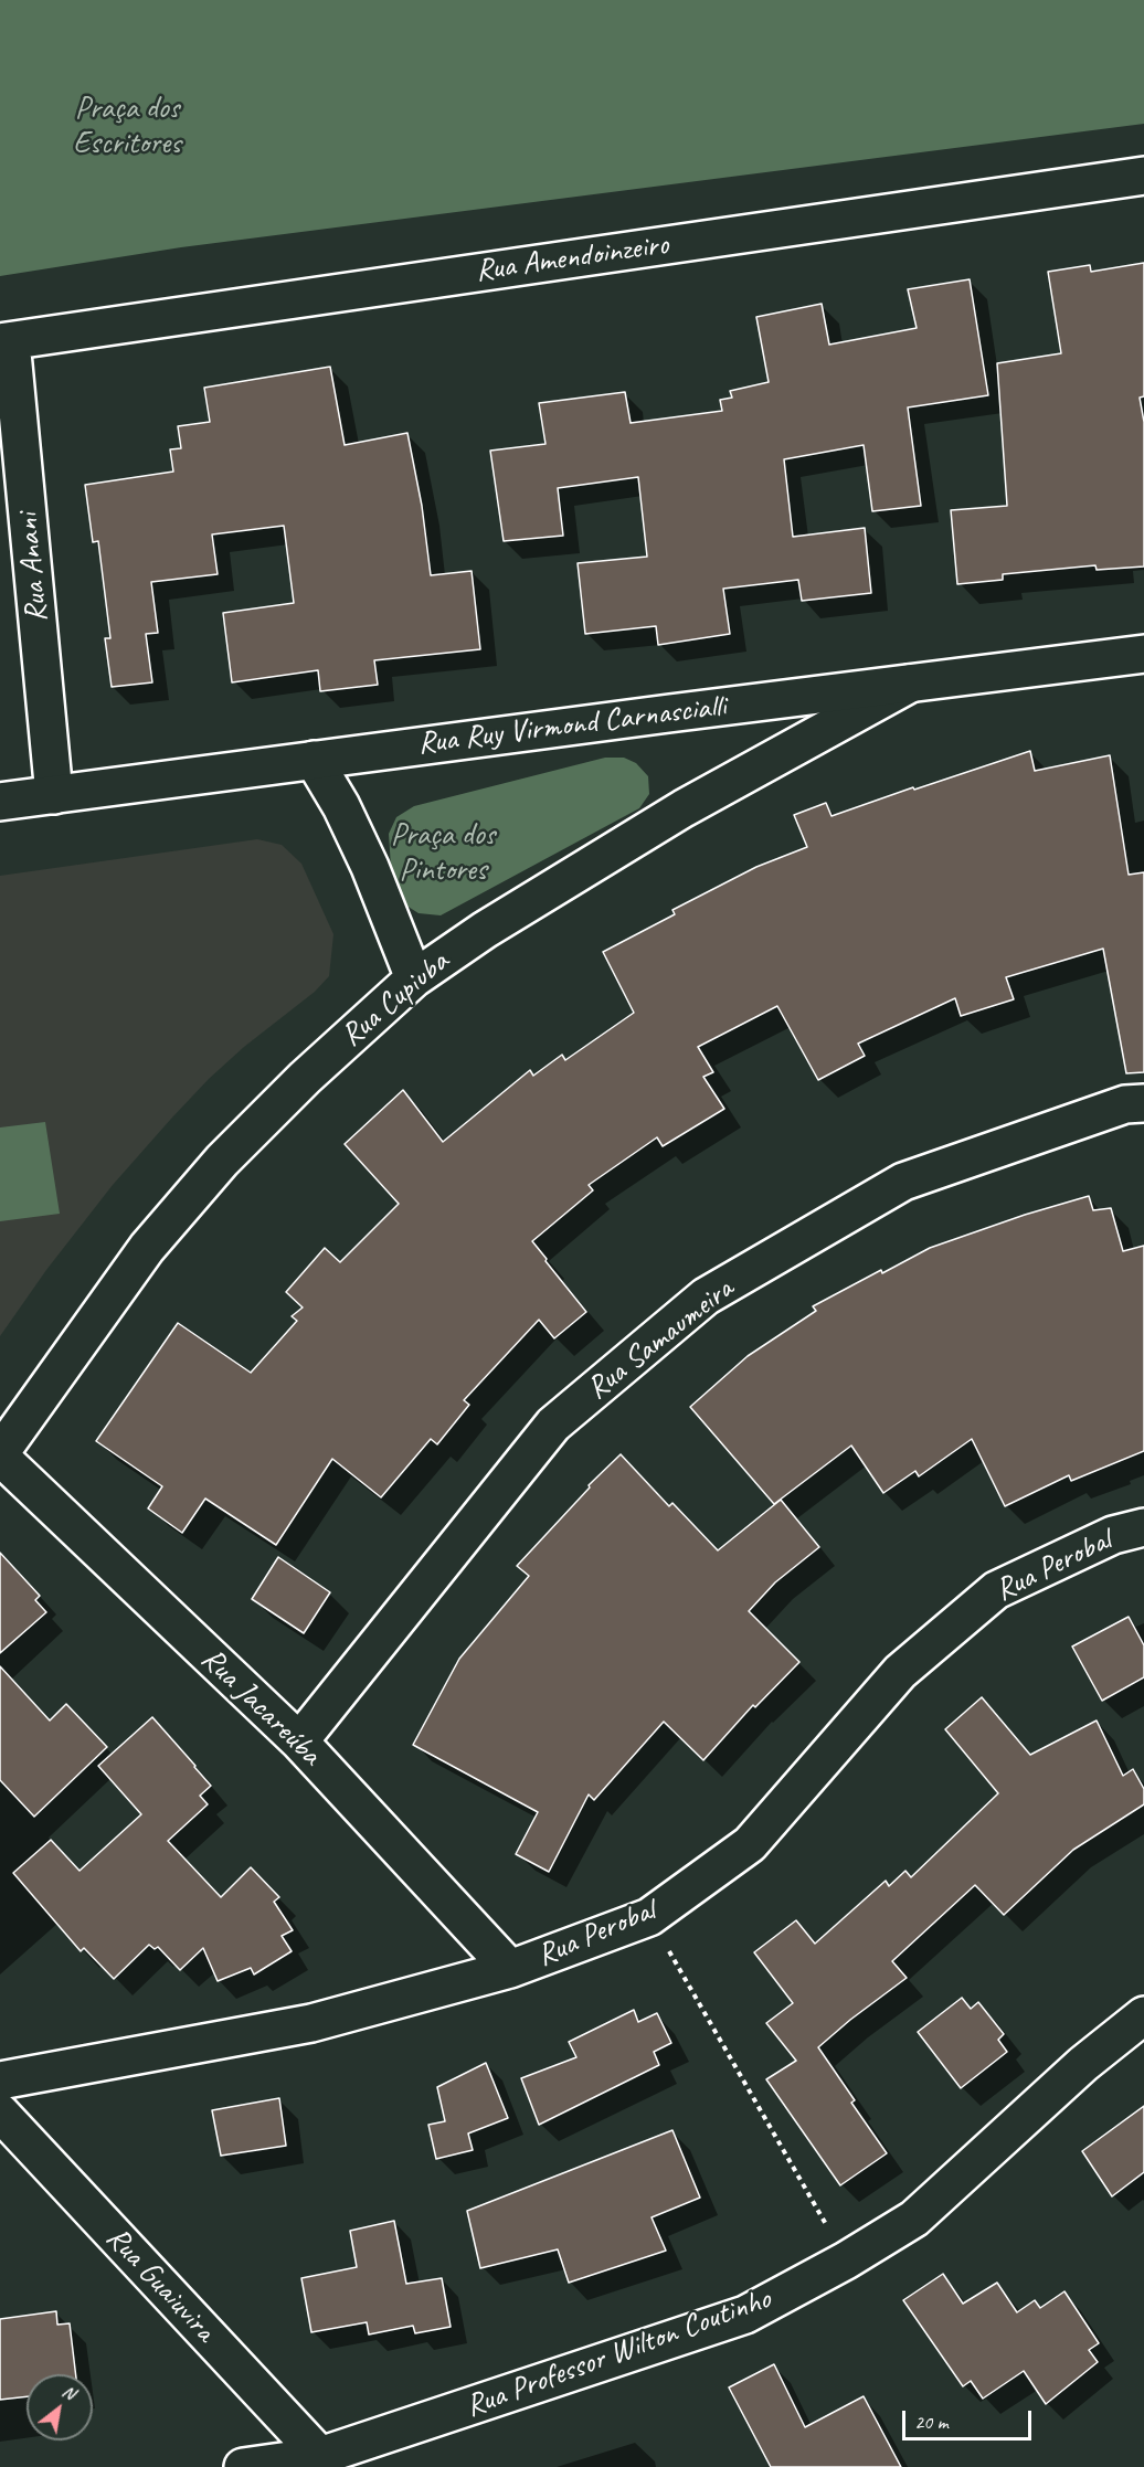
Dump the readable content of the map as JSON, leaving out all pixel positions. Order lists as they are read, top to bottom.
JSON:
{
  "streets": {
    "street": [
      "Rua Amendoinzeiro",
      "Rua Anani",
      "Rua Ruy Virmond Carnascialli",
      "Rua Cupiuba",
      "Rua Samaumeira",
      "Rua Perobal",
      "Rua Jacareúba",
      "Rua Guaiuvira",
      "Rua Professor Wilton Coutinho"
    ]
  },
  "crossings": [
    ["Rua Amendoinzeiro", "Rua Anani"],
    ["Rua Anani", "Rua Ruy Virmond Carnascialli"],
    ["Rua Ruy Virmond Carnascialli", "Rua Cupiuba"],
    ["Rua Cupiuba", "Rua Jacareúba"],
    ["Rua Samaumeira", "Rua Jacareúba"],
    ["Rua Perobal", "Rua Jacareúba"],
    ["Rua Guaiuvira", "Rua Professor Wilton Coutinho"]
  ],
  "parks": ["Praça dos Escritores", "Praça dos Pintores"],
  "scale_bar": "20 m",
  "north": "top right"
}
